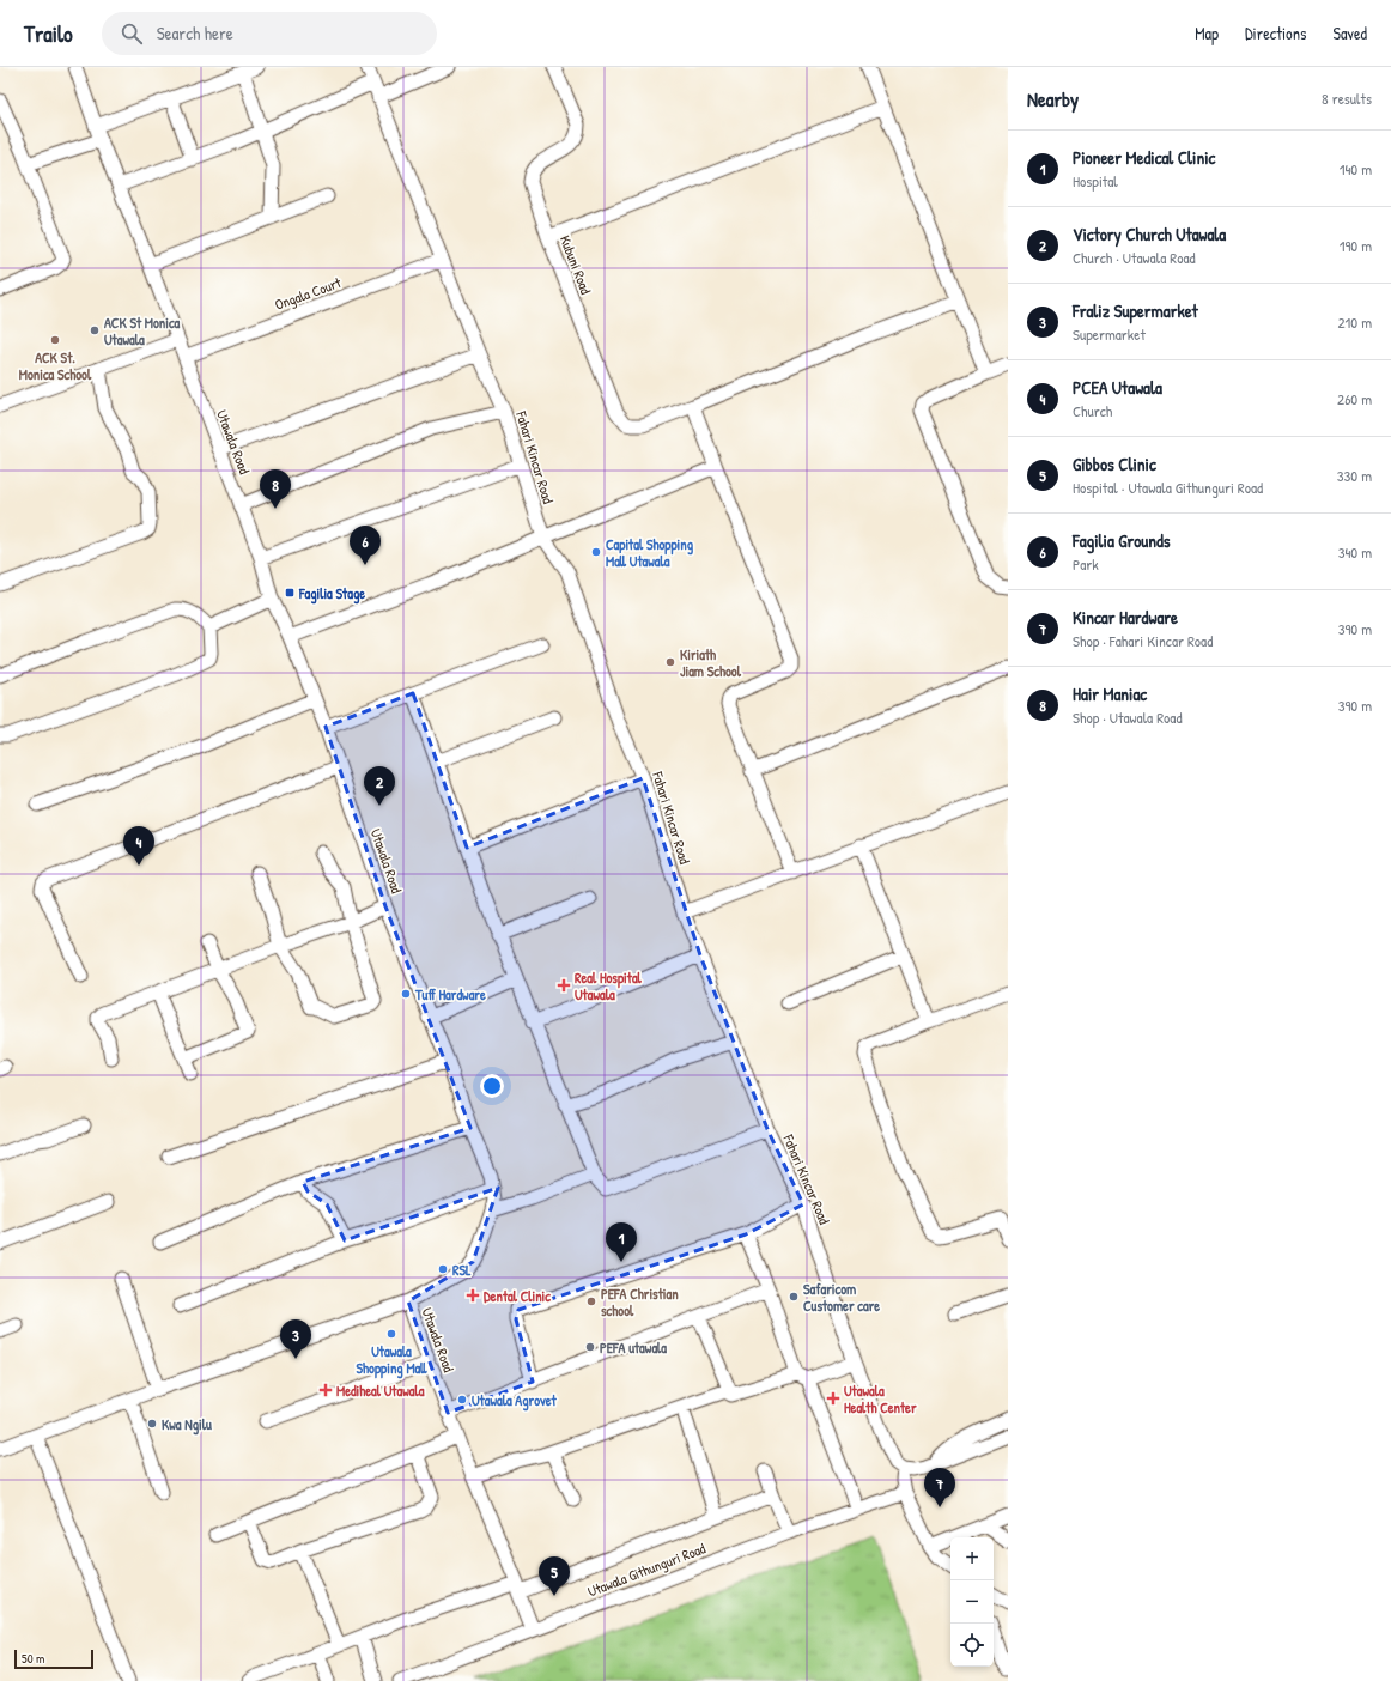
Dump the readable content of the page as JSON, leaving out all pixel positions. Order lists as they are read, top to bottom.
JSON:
{
  "streets": {
    "street": [
      "Kubuni Road",
      "Ongala Court",
      "Utawala Road",
      "Fahari Kincar Road",
      "Utawala Githunguri Road"
    ]
  },
  "crossings": [
    ["Ongala Court", "Utawala Road"],
    ["Ongala Court", "Fahari Kincar Road"],
    ["Utawala Road", "Utawala Githunguri Road"]
  ],
  "places": {
    "other": [
      "ACK St Monica Utawala",
      "ACK St. Monica School",
      "Capital Shopping Mall Utawala",
      "Kiriath Jiam School",
      "Tuff Hardware",
      "RSL",
      "Safaricom Customer care",
      "PEFA Christian school",
      "Utawala Shopping Mall",
      "PEFA utawala",
      "Utawala Agrovet",
      "Kwa Ngilu"
    ],
    "transit": ["Fagilia Stage"],
    "health": [
      "Real Hospital Utawala",
      "Dental Clinic",
      "Mediheal Utawala",
      "Utawala Health Center"
    ]
  },
  "scale_bar": "50 m",
  "page": {
    "header": "Trailo",
    "search": "Search here",
    "nav": ["Map", "Directions", "Saved"],
    "heading": ["Nearby", "8 results"],
    "list": [
      {
        "mark": "1",
        "name": "Pioneer Medical Clinic",
        "note": "Hospital",
        "value": "140 m"
      },
      {
        "mark": "2",
        "name": "Victory Church Utawala",
        "note": "Church · Utawala Road",
        "value": "190 m"
      },
      {
        "mark": "3",
        "name": "Fraliz Supermarket",
        "note": "Supermarket",
        "value": "210 m"
      },
      {
        "mark": "4",
        "name": "PCEA Utawala",
        "note": "Church",
        "value": "260 m"
      },
      {
        "mark": "5",
        "name": "Gibbos Clinic",
        "note": "Hospital · Utawala Githunguri Road",
        "value": "330 m"
      },
      {
        "mark": "6",
        "name": "Fagilia Grounds",
        "note": "Park",
        "value": "340 m"
      },
      {
        "mark": "7",
        "name": "Kincar Hardware",
        "note": "Shop · Fahari Kincar Road",
        "value": "390 m"
      },
      {
        "mark": "8",
        "name": "Hair Maniac",
        "note": "Shop · Utawala Road",
        "value": "390 m"
      }
    ],
    "pins": [
      "8",
      "6",
      "2",
      "4",
      "1",
      "3",
      "7",
      "5"
    ],
    "map_buttons": ["+", "−"],
    "scale": "50 m"
  }
}
